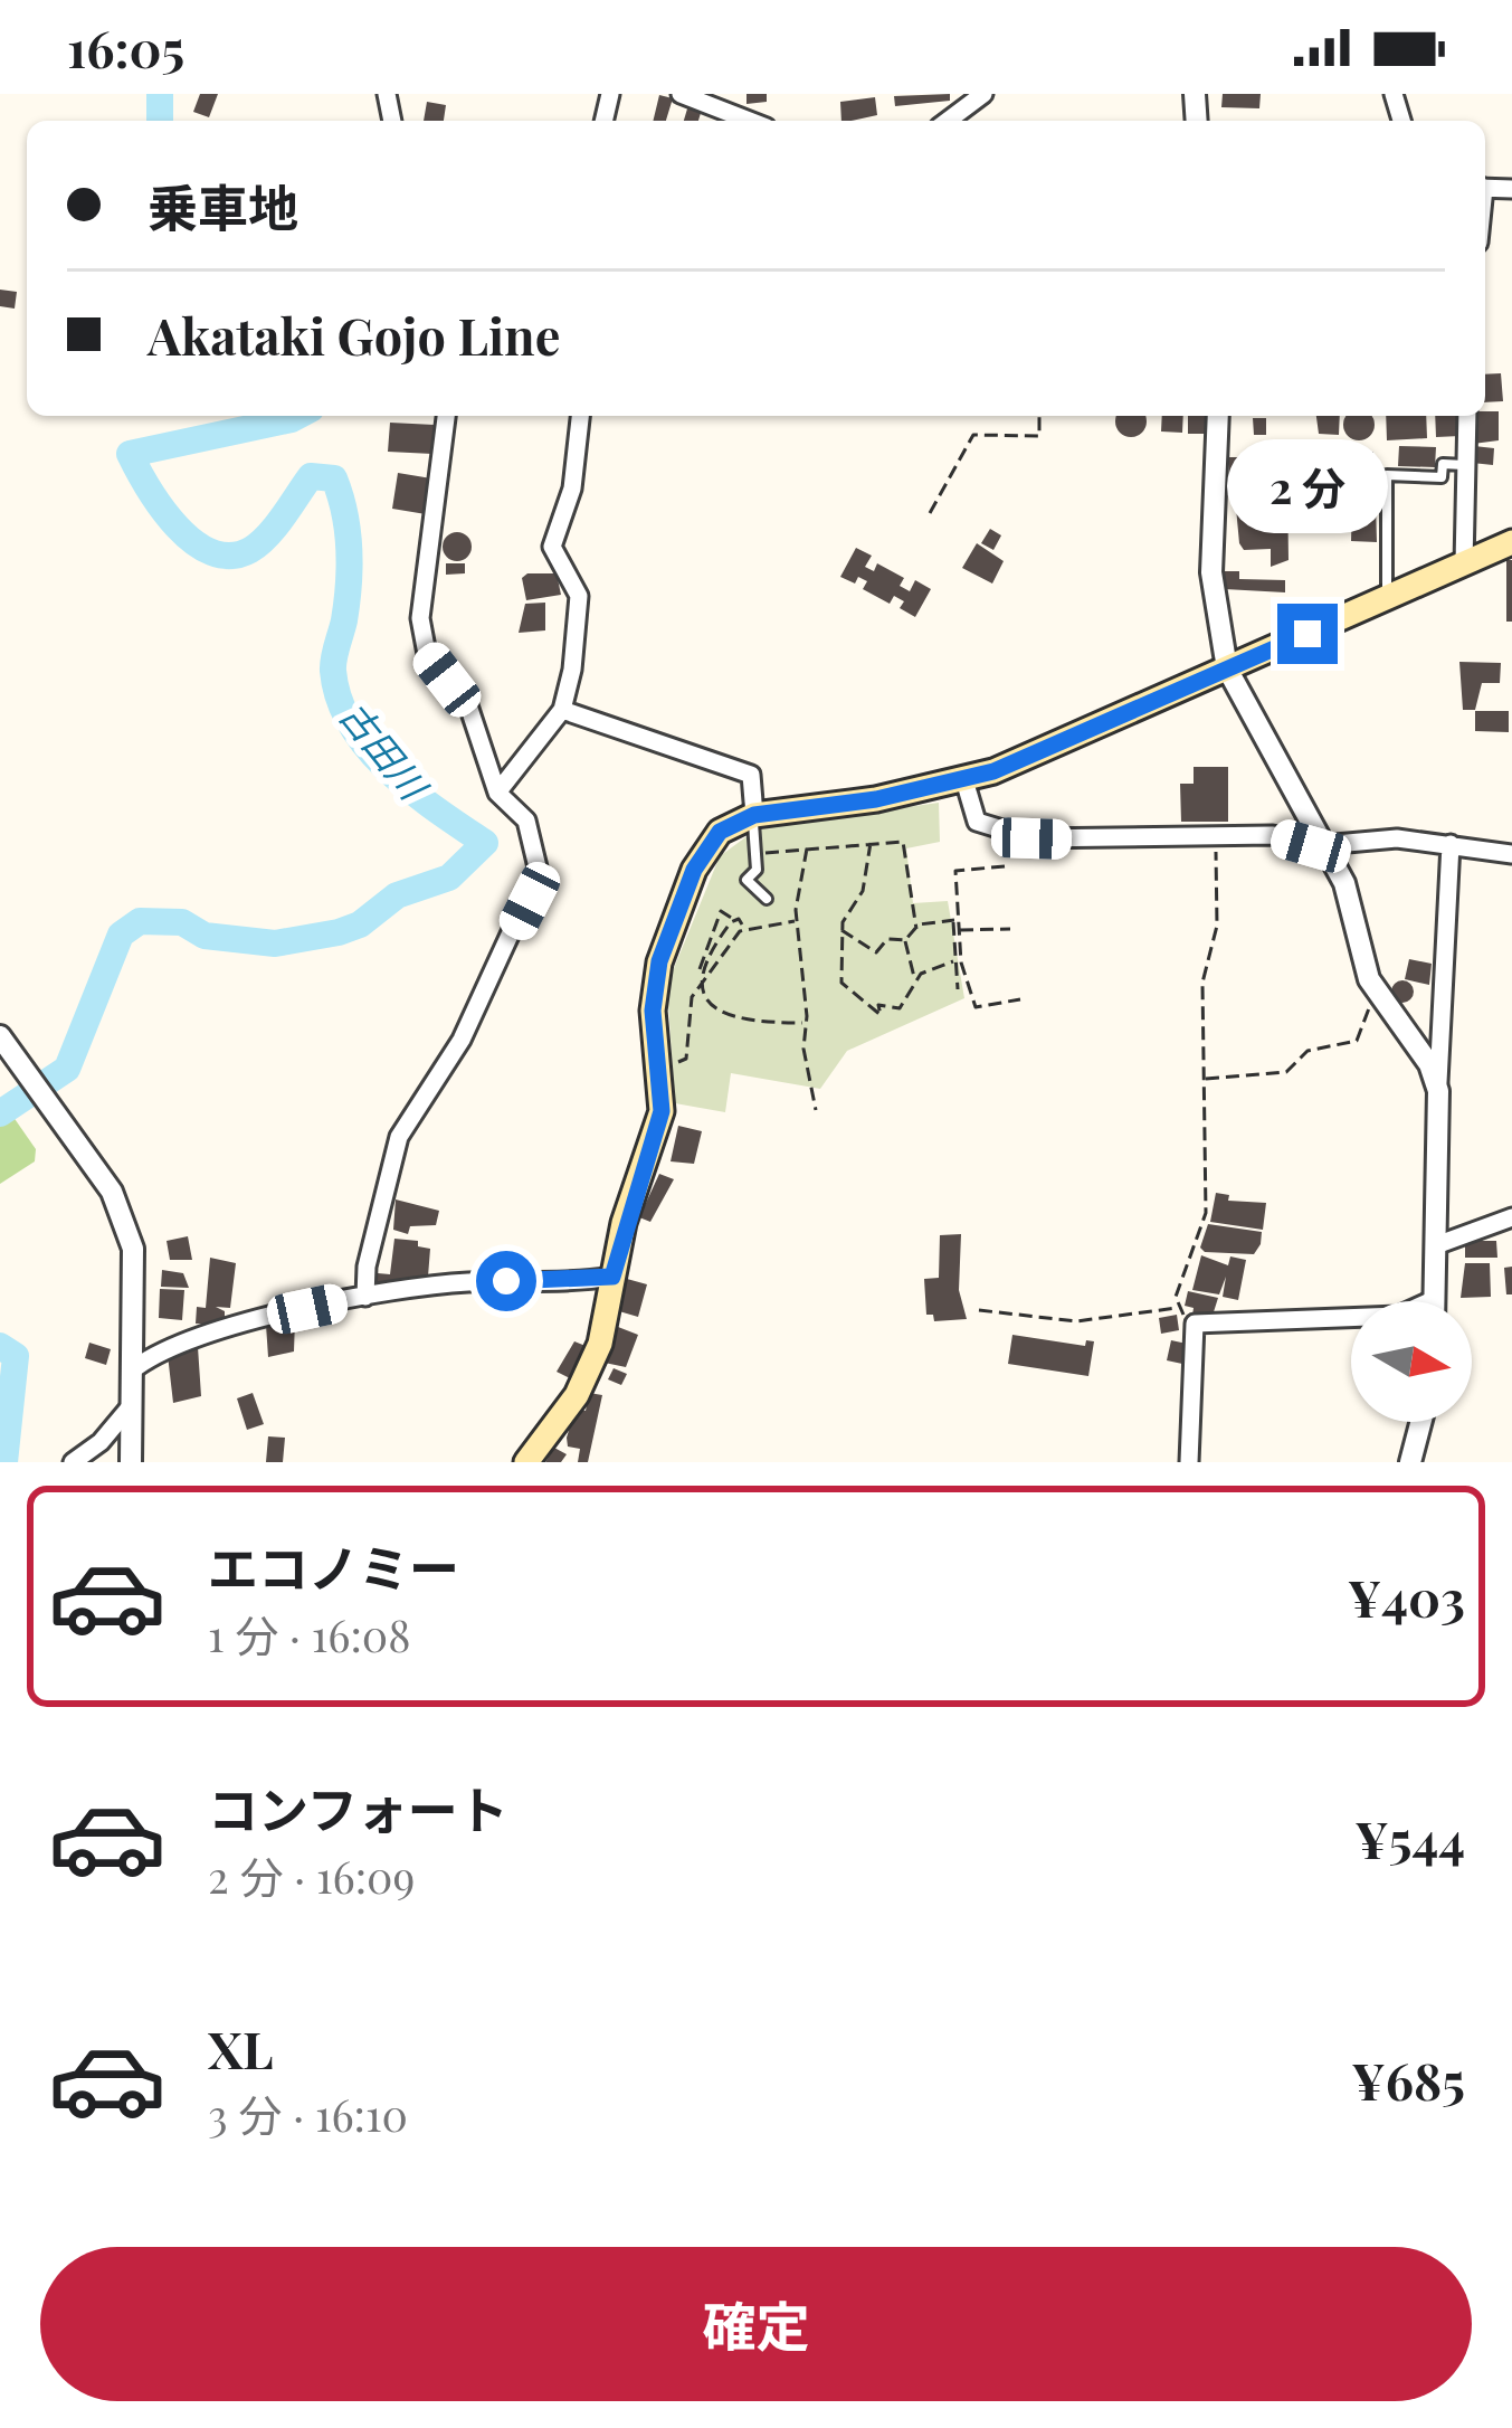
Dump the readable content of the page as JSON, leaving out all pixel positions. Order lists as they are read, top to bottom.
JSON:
{
  "water": ["古田川"],
  "north": "right",
  "page": {
    "status": "16:05",
    "banner": ["乗車地", "Akataki Gojo Line"],
    "bubble": "2 分",
    "list": [
      {
        "name": "エコノミー",
        "note": "1 分 · 16:08",
        "value": "¥403"
      },
      {
        "name": "コンフォート",
        "note": "2 分 · 16:09",
        "value": "¥544"
      },
      {
        "name": "XL",
        "note": "3 分 · 16:10",
        "value": "¥685"
      }
    ],
    "buttons": "確定"
  }
}
